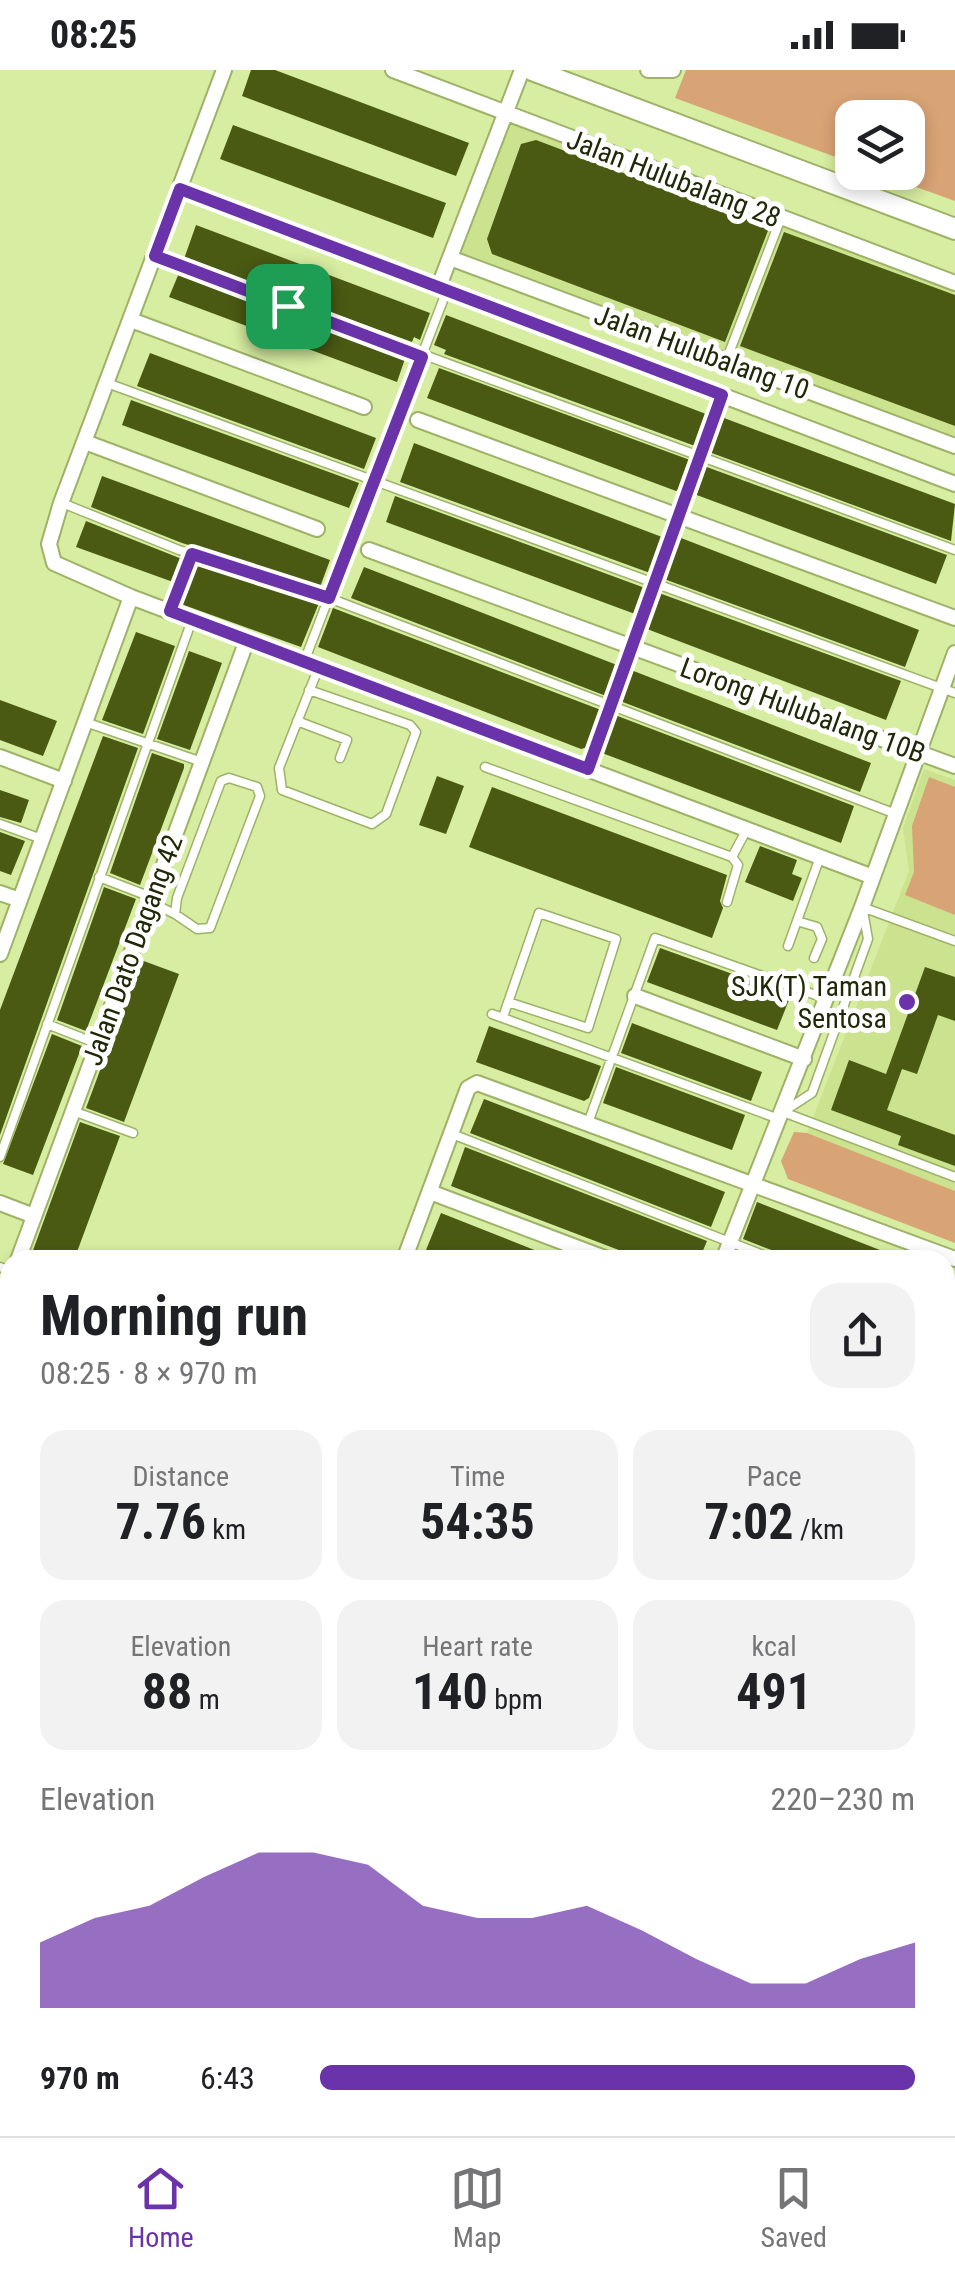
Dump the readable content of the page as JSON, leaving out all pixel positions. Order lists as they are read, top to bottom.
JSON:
{
  "streets": {
    "street": [
      "Jalan Hulubalang 28",
      "Jalan Hulubalang 10",
      "Lorong Hulubalang 10B",
      "Jalan Dato Dagang 42"
    ]
  },
  "places": ["SJK(T) Taman Sentosa"],
  "page": {
    "status": "08:25",
    "heading": ["Morning run", "08:25 · 8 × 970 m"],
    "stats": [
      ["Distance", "7.76 km"],
      ["Time", "54:35"],
      ["Pace", "7:02 /km"],
      ["Elevation", "88 m"],
      ["Heart rate", "140 bpm"],
      ["kcal", "491"]
    ],
    "chart": ["Elevation", "220–230 m"],
    "list": [
      {
        "name": "970 m",
        "note": "6:43"
      }
    ],
    "tabs": ["Home", "Map", "Saved"]
  }
}
